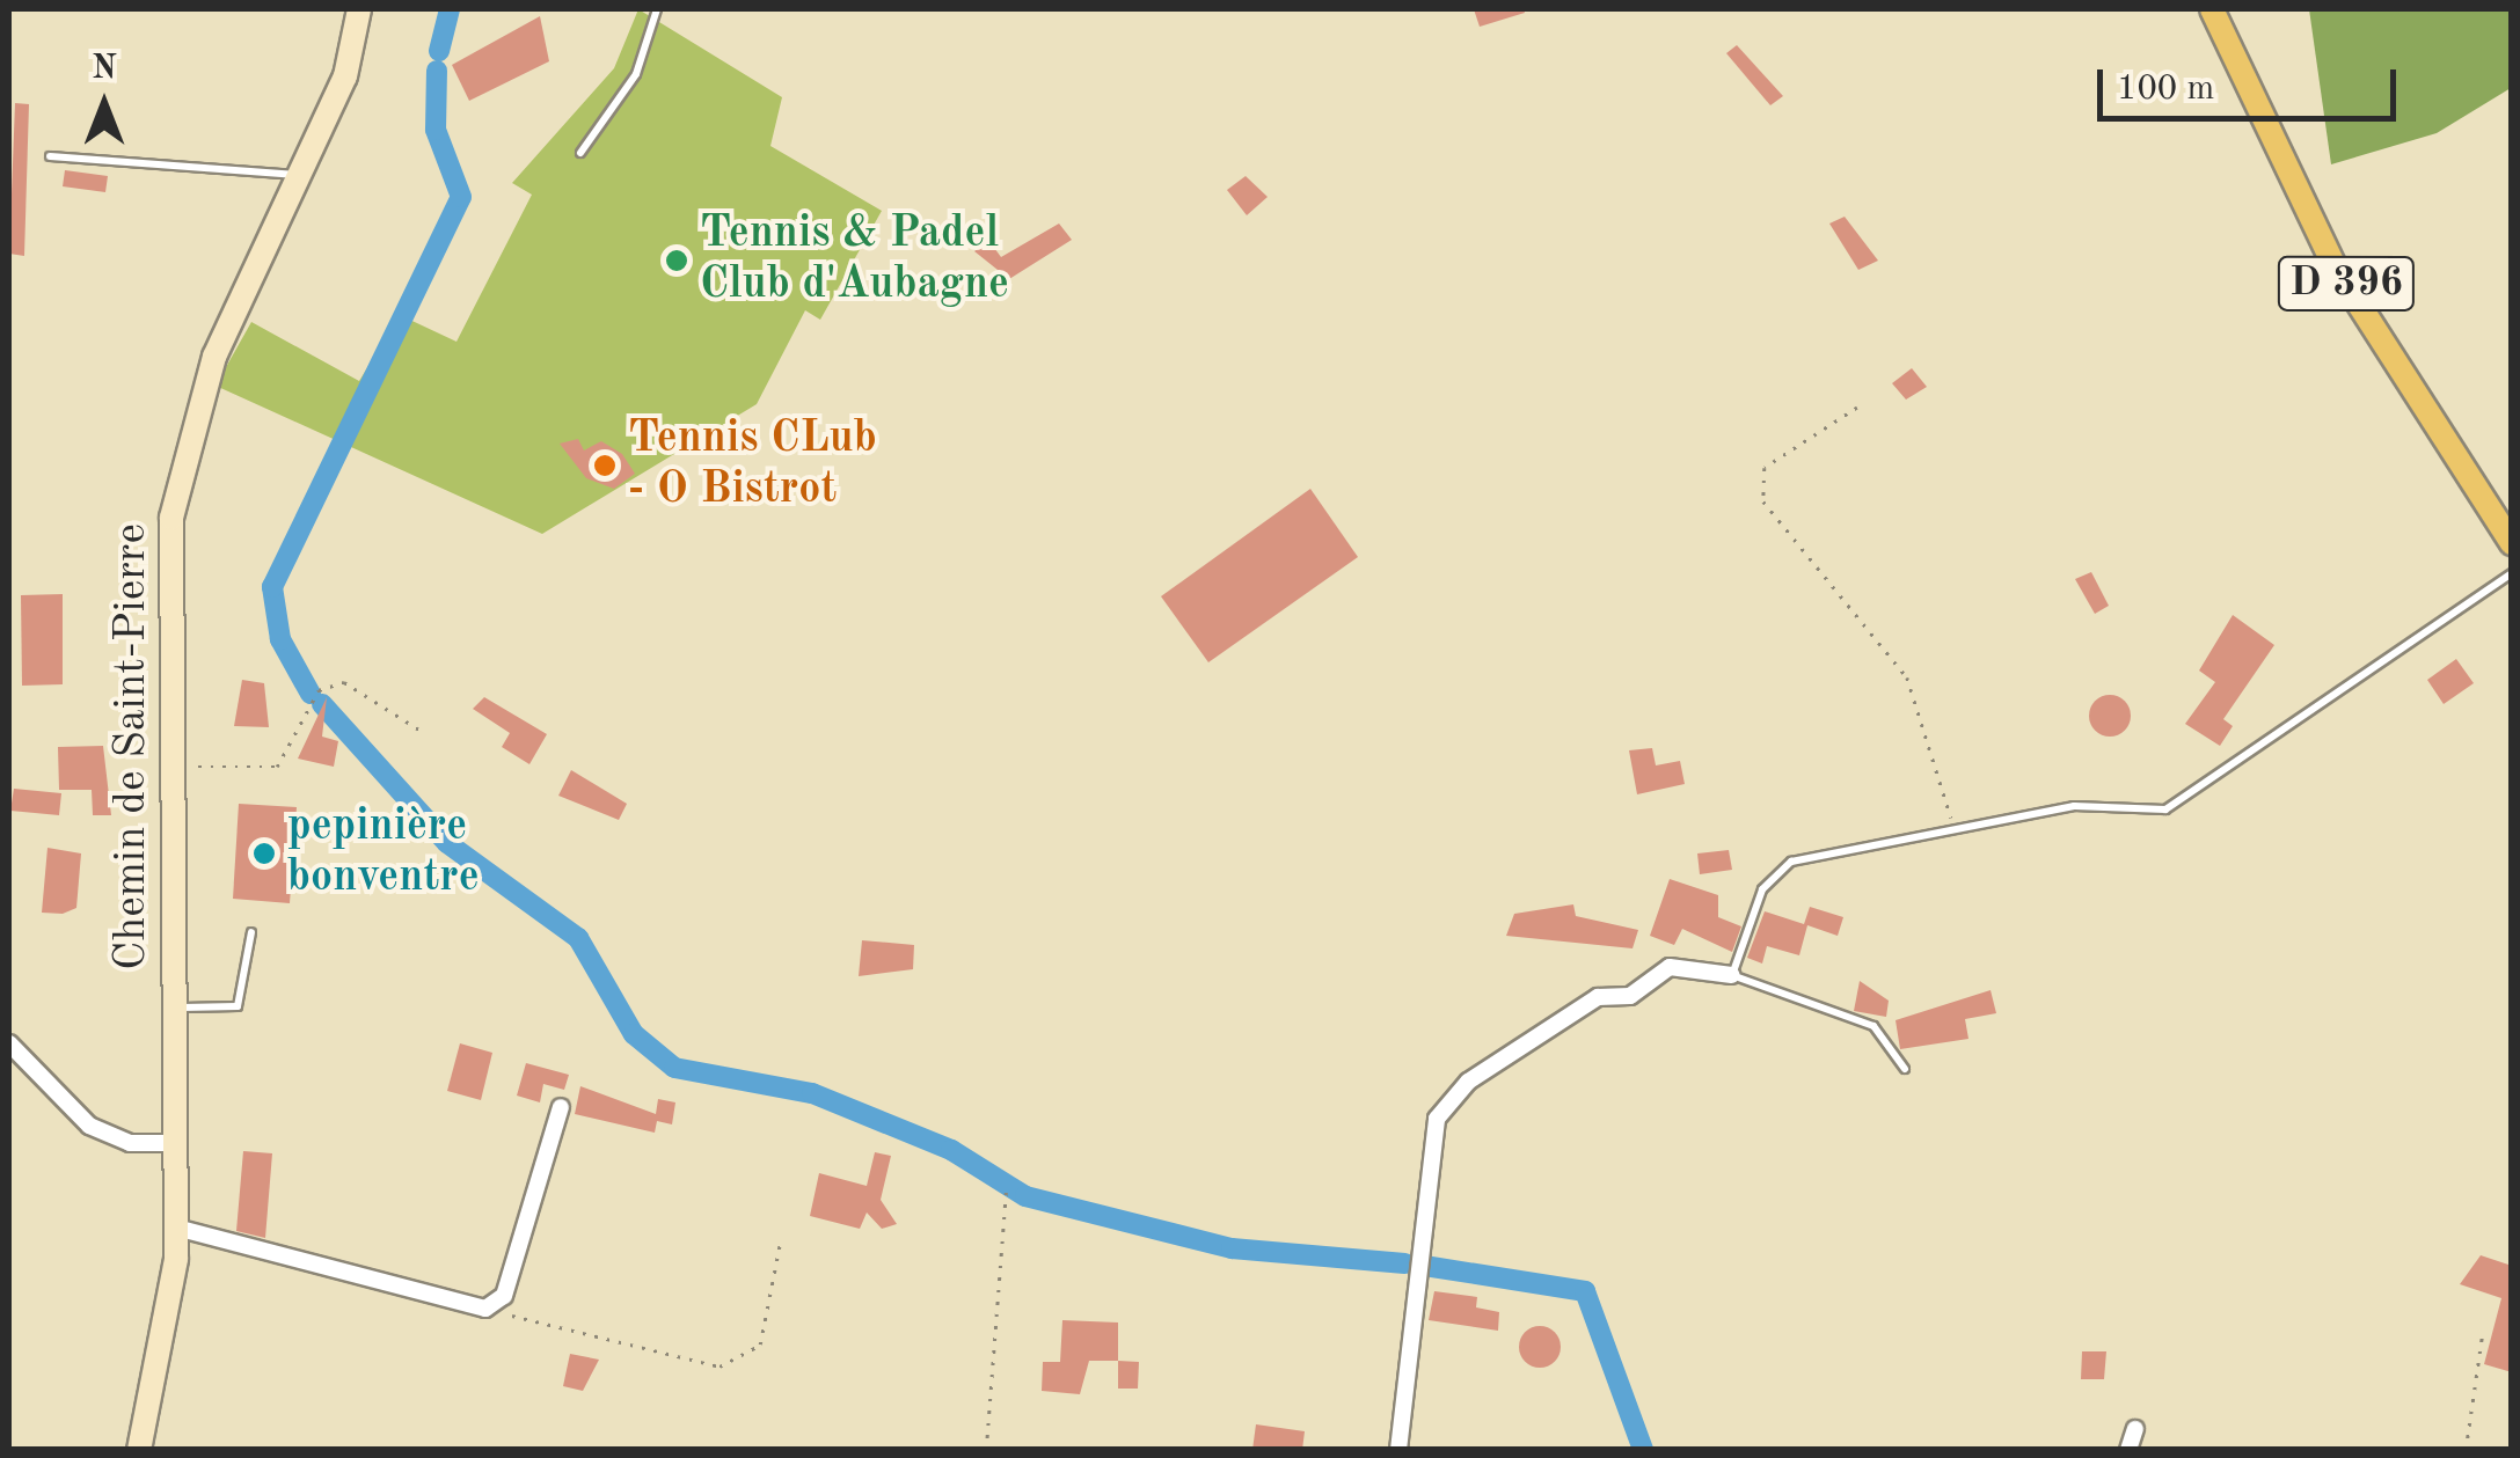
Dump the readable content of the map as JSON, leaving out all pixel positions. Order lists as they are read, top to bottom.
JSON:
{
  "streets": {
    "main road": ["D 396", "Chemin de Saint-Pierre"]
  },
  "places": ["Tennis & Padel Club d'Aubagne", "Tennis CLub - O Bistrot", "pepinière bonventre"],
  "scale_bar": "100 m",
  "north": "top"
}
